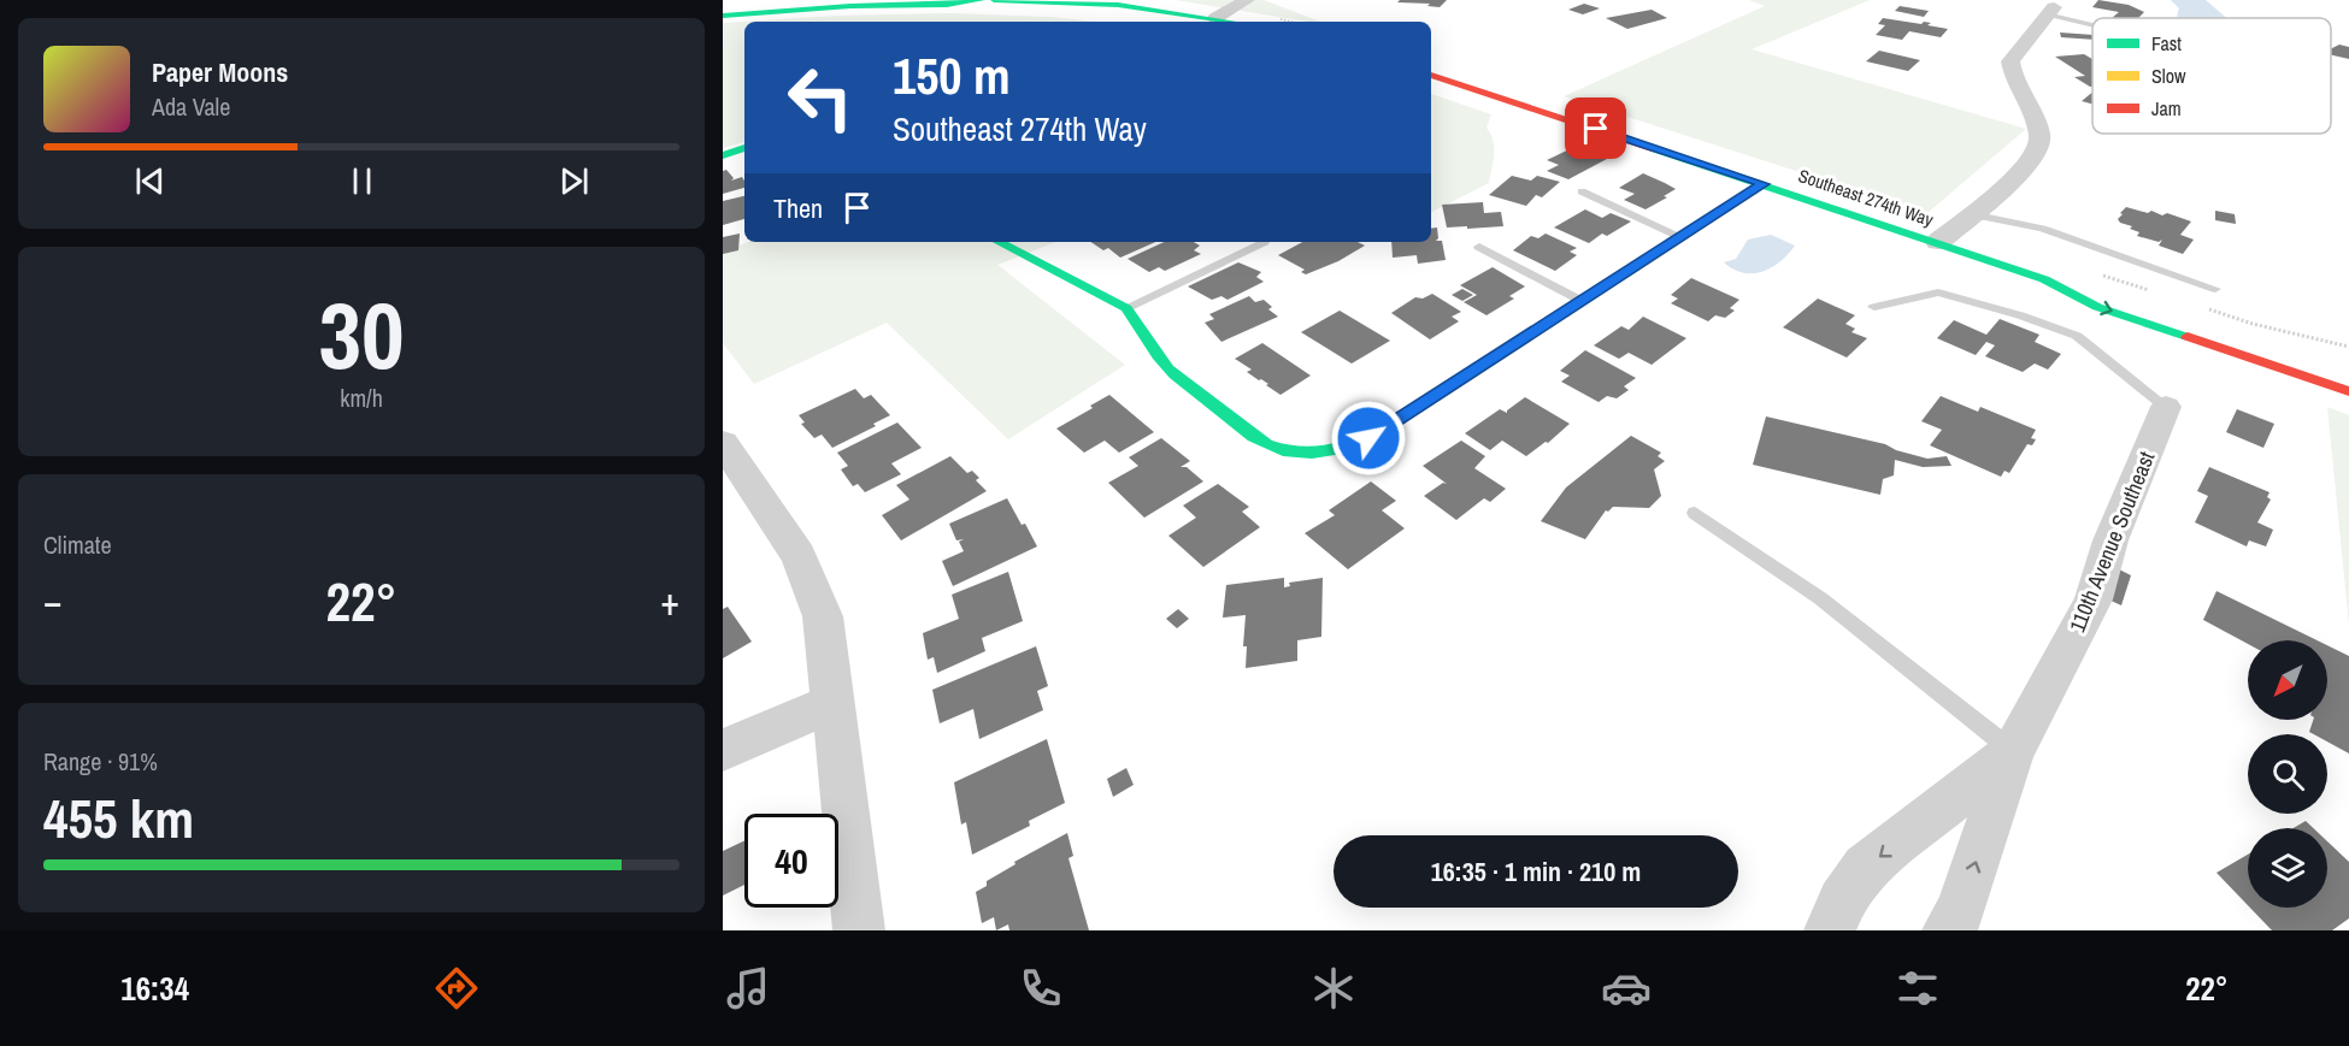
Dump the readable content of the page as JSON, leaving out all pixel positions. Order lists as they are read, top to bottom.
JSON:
{
  "streets": {
    "main road": ["Southeast 274th Way"],
    "street": ["110th Avenue Southeast"]
  },
  "legend": ["Fast", "Slow", "Jam"],
  "north": "bottom left",
  "page": {
    "turn": ["150 m", "Southeast 274th Way"],
    "song": ["Paper Moons", "Ada Vale"],
    "then": "Then",
    "tile": [
      ["30", "km/h"],
      "Climate",
      ["Range · 91%", "455 km"]
    ],
    "heat": ["−", "22°", "+"],
    "limit": "40",
    "trip": "16:35 · 1 min · 210 m",
    "tabs": ["16:34", "22°"]
  }
}
